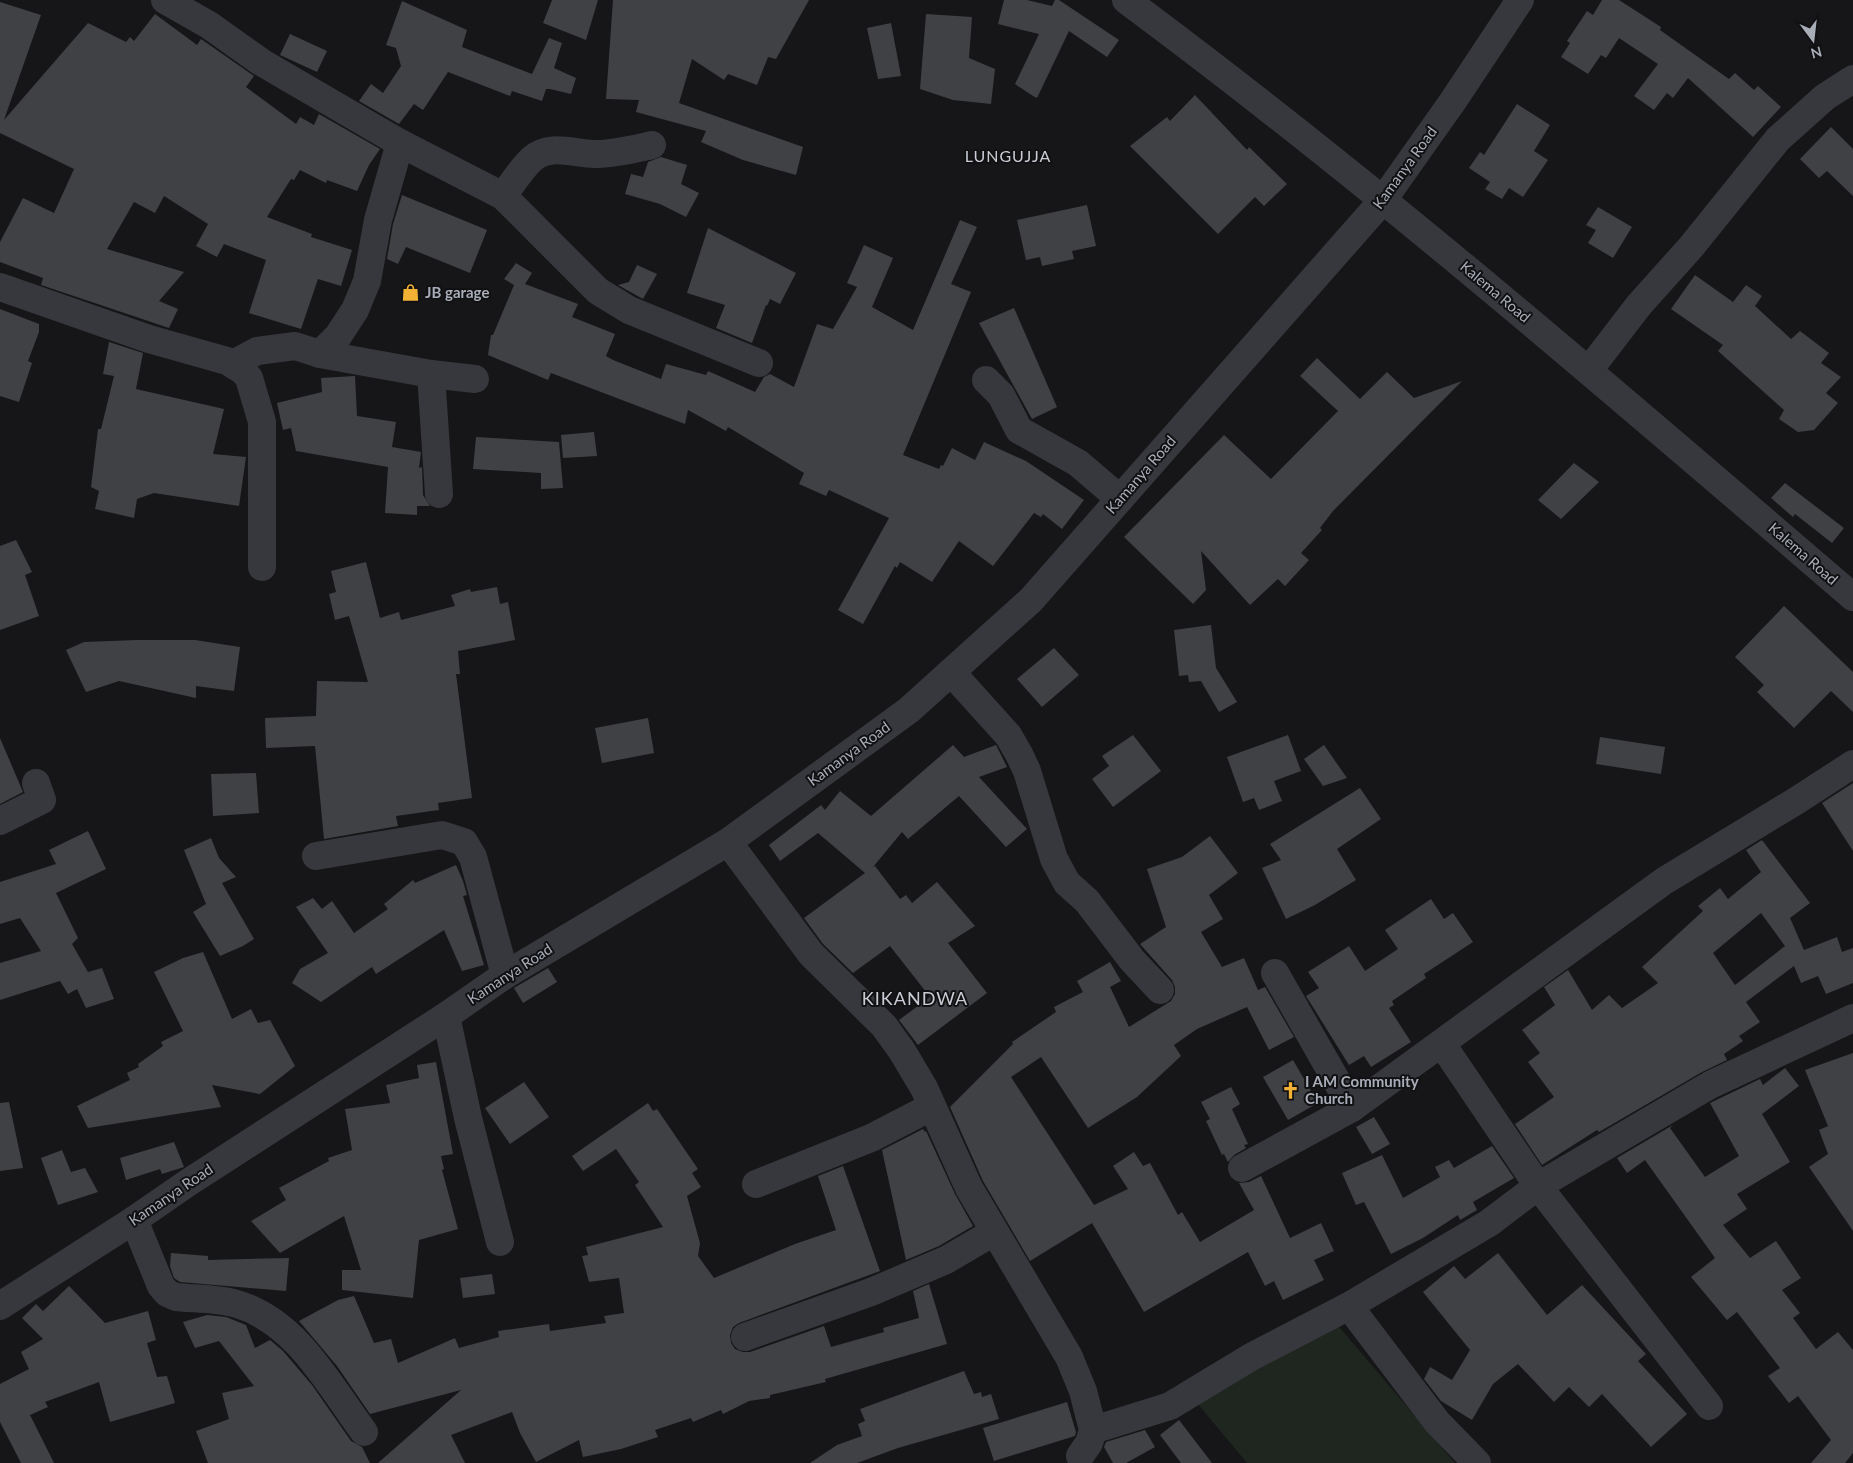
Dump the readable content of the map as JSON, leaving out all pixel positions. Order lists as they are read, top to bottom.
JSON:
{
  "streets": {
    "street": ["Kamanya Road", "Kalema Road"]
  },
  "crossings": [
    ["Kamanya Road", "Kalema Road"]
  ],
  "districts": ["LUNGUJJA", "KIKANDWA"],
  "places": {
    "shop": ["JB garage"],
    "church": ["I AM Community Church"]
  },
  "north": "bottom"
}
